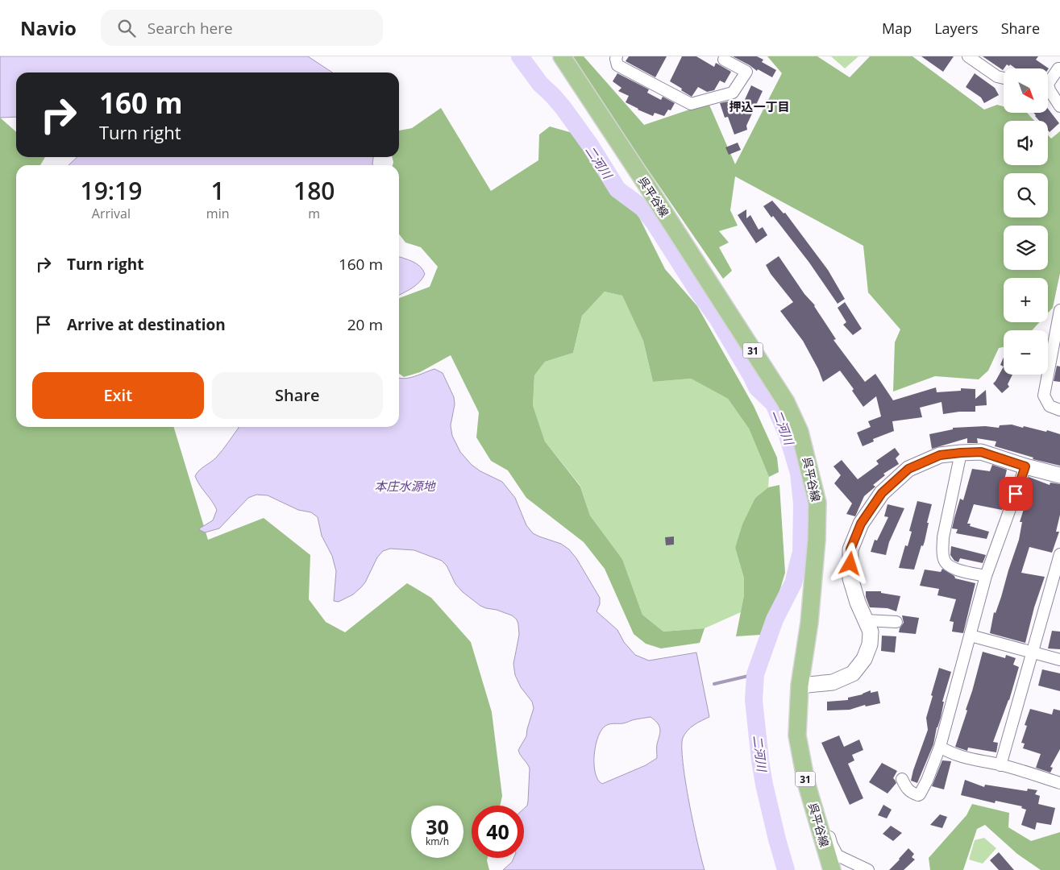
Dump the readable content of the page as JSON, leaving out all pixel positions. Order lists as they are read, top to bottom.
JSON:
{
  "streets": {
    "main road": ["呉平谷線", "31"]
  },
  "districts": ["押込一丁目"],
  "water": ["二河川", "本庄水源地"],
  "north": "bottom right",
  "page": {
    "header": "Navio",
    "search": "Search here",
    "nav": ["Map", "Layers", "Share"],
    "map_buttons": ["+", "−"],
    "turn": ["160 m", "Turn right"],
    "eta": [
      "19:19",
      "Arrival",
      "1",
      "min",
      "180",
      "m"
    ],
    "list": [
      {
        "name": "Turn right",
        "value": "160 m"
      },
      {
        "name": "Arrive at destination",
        "value": "20 m"
      }
    ],
    "buttons": ["Exit", "Share"],
    "speed": "30 km/h",
    "limit": "40"
  }
}
